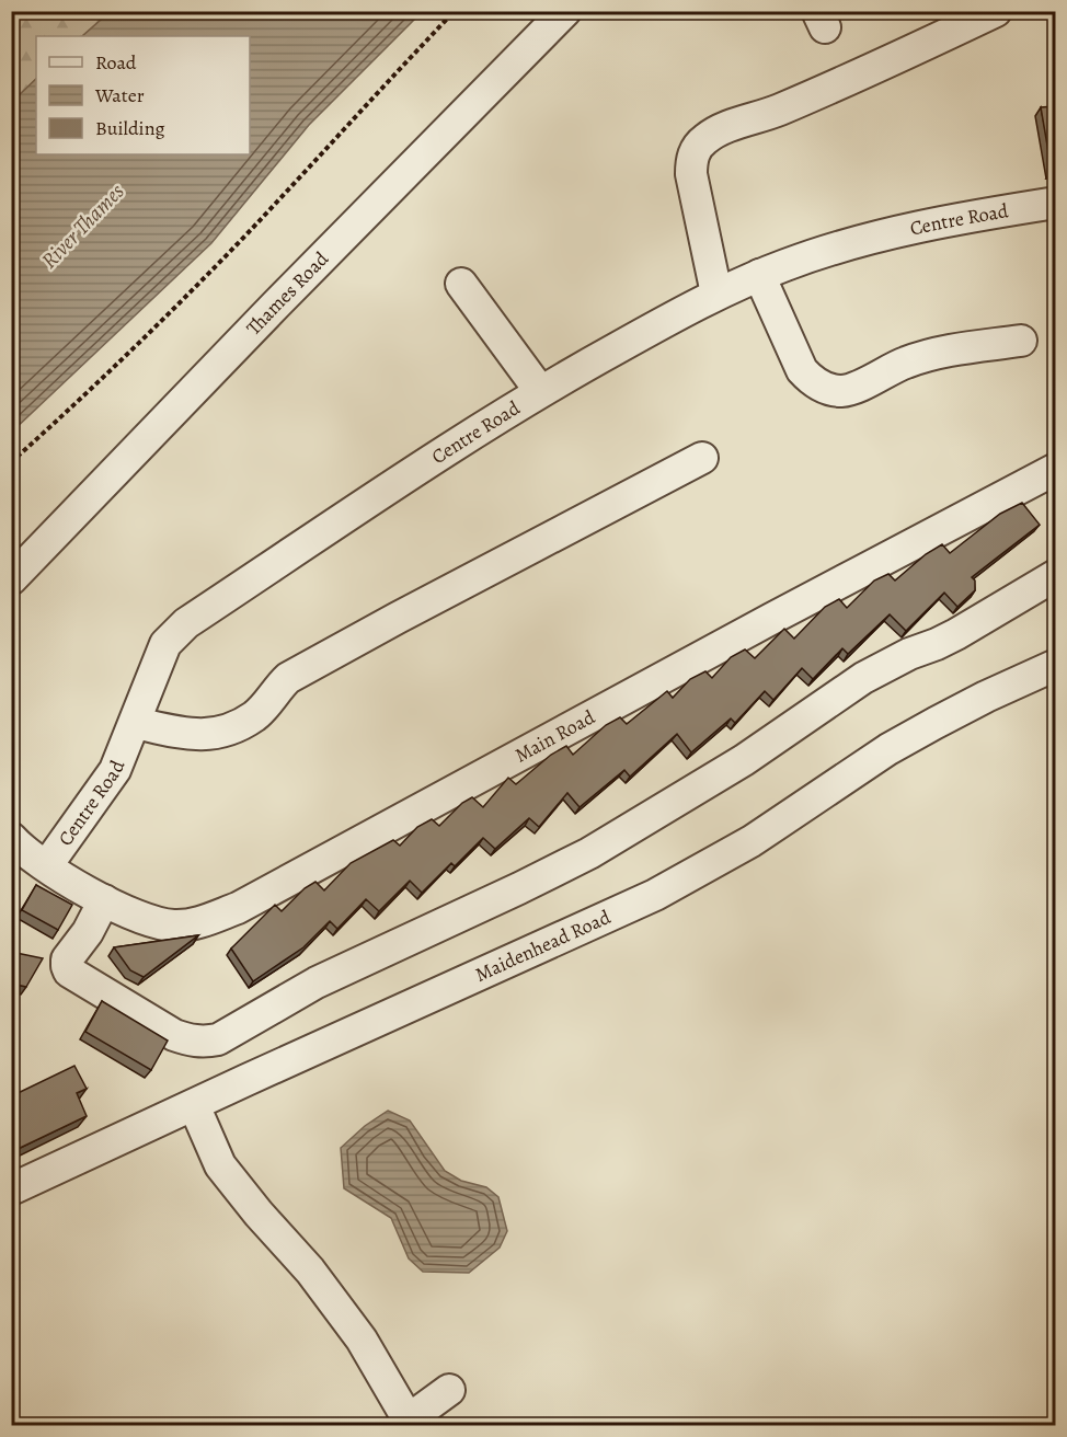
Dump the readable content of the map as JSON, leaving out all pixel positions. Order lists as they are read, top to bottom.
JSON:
{
  "streets": {
    "street": [
      "Centre Road",
      "Thames Road",
      "Main Road",
      "Maidenhead Road"
    ]
  },
  "crossings": [
    ["Centre Road", "Main Road"]
  ],
  "water": ["River Thames"],
  "legend": ["Road", "Water", "Building"]
}
